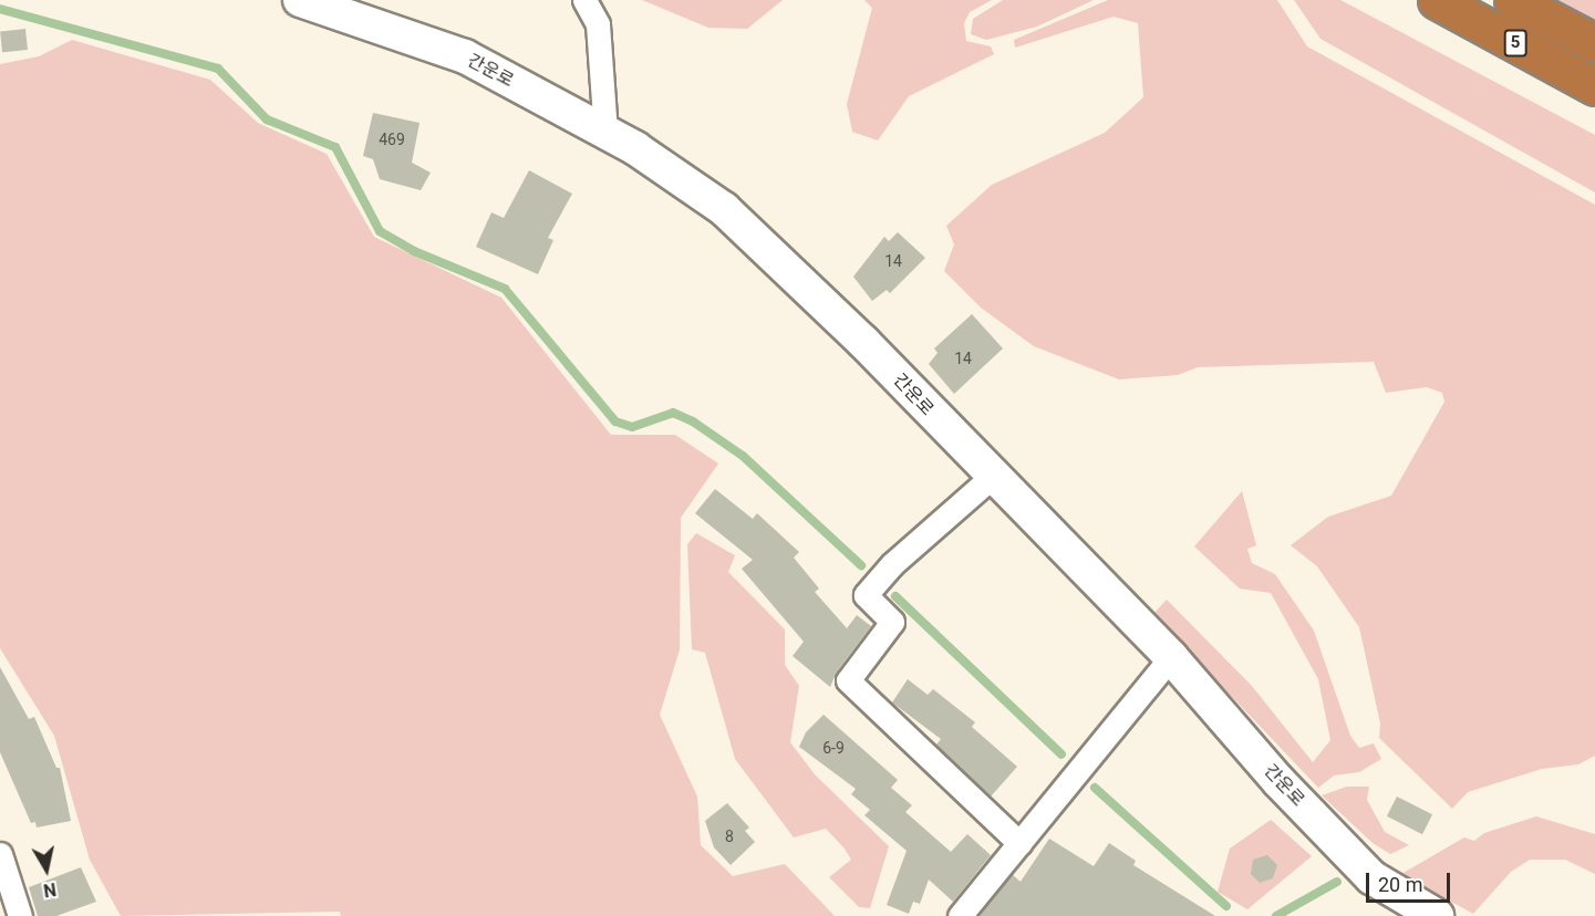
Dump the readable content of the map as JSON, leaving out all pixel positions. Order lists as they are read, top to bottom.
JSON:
{
  "streets": {
    "highway": ["5"],
    "street": ["간운로"]
  },
  "house_numbers": [
    "469",
    "14",
    "14",
    "6-9",
    "8"
  ],
  "scale_bar": "20 m",
  "north": "bottom"
}
